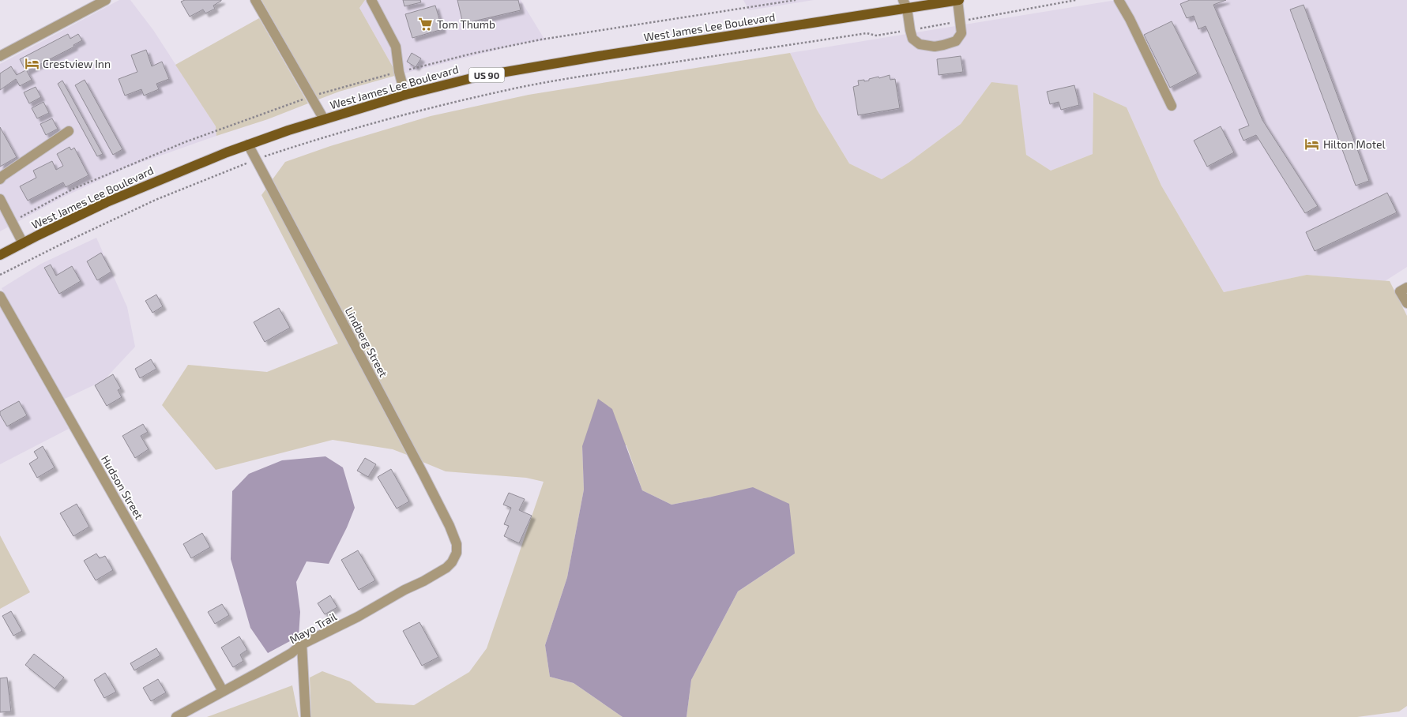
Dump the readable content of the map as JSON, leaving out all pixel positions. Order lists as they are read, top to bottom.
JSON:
{
  "streets": {
    "main road": ["West James Lee Boulevard", "US 90"],
    "street": ["Lindberg Street", "Hudson Street", "Mayo Trail"]
  },
  "crossings": [
    ["West James Lee Boulevard", "Lindberg Street"],
    ["Lindberg Street", "Mayo Trail"],
    ["Hudson Street", "Mayo Trail"]
  ],
  "places": {
    "supermarket": ["Tom Thumb"],
    "hotel": ["Crestview Inn", "Hilton Motel"]
  }
}
